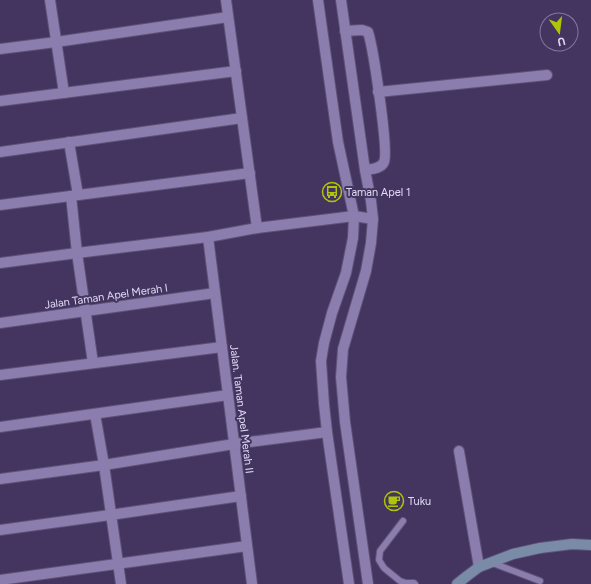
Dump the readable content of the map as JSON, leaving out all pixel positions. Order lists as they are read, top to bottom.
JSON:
{
  "streets": {
    "street": ["Jalan Taman Apel Merah I", "Jalan. Taman Apel Merah II"]
  },
  "crossings": [
    ["Jalan Taman Apel Merah I", "Jalan. Taman Apel Merah II"]
  ],
  "places": {
    "bus stop": ["Taman Apel 1"],
    "cafe": ["Tuku"]
  },
  "north": "bottom"
}
